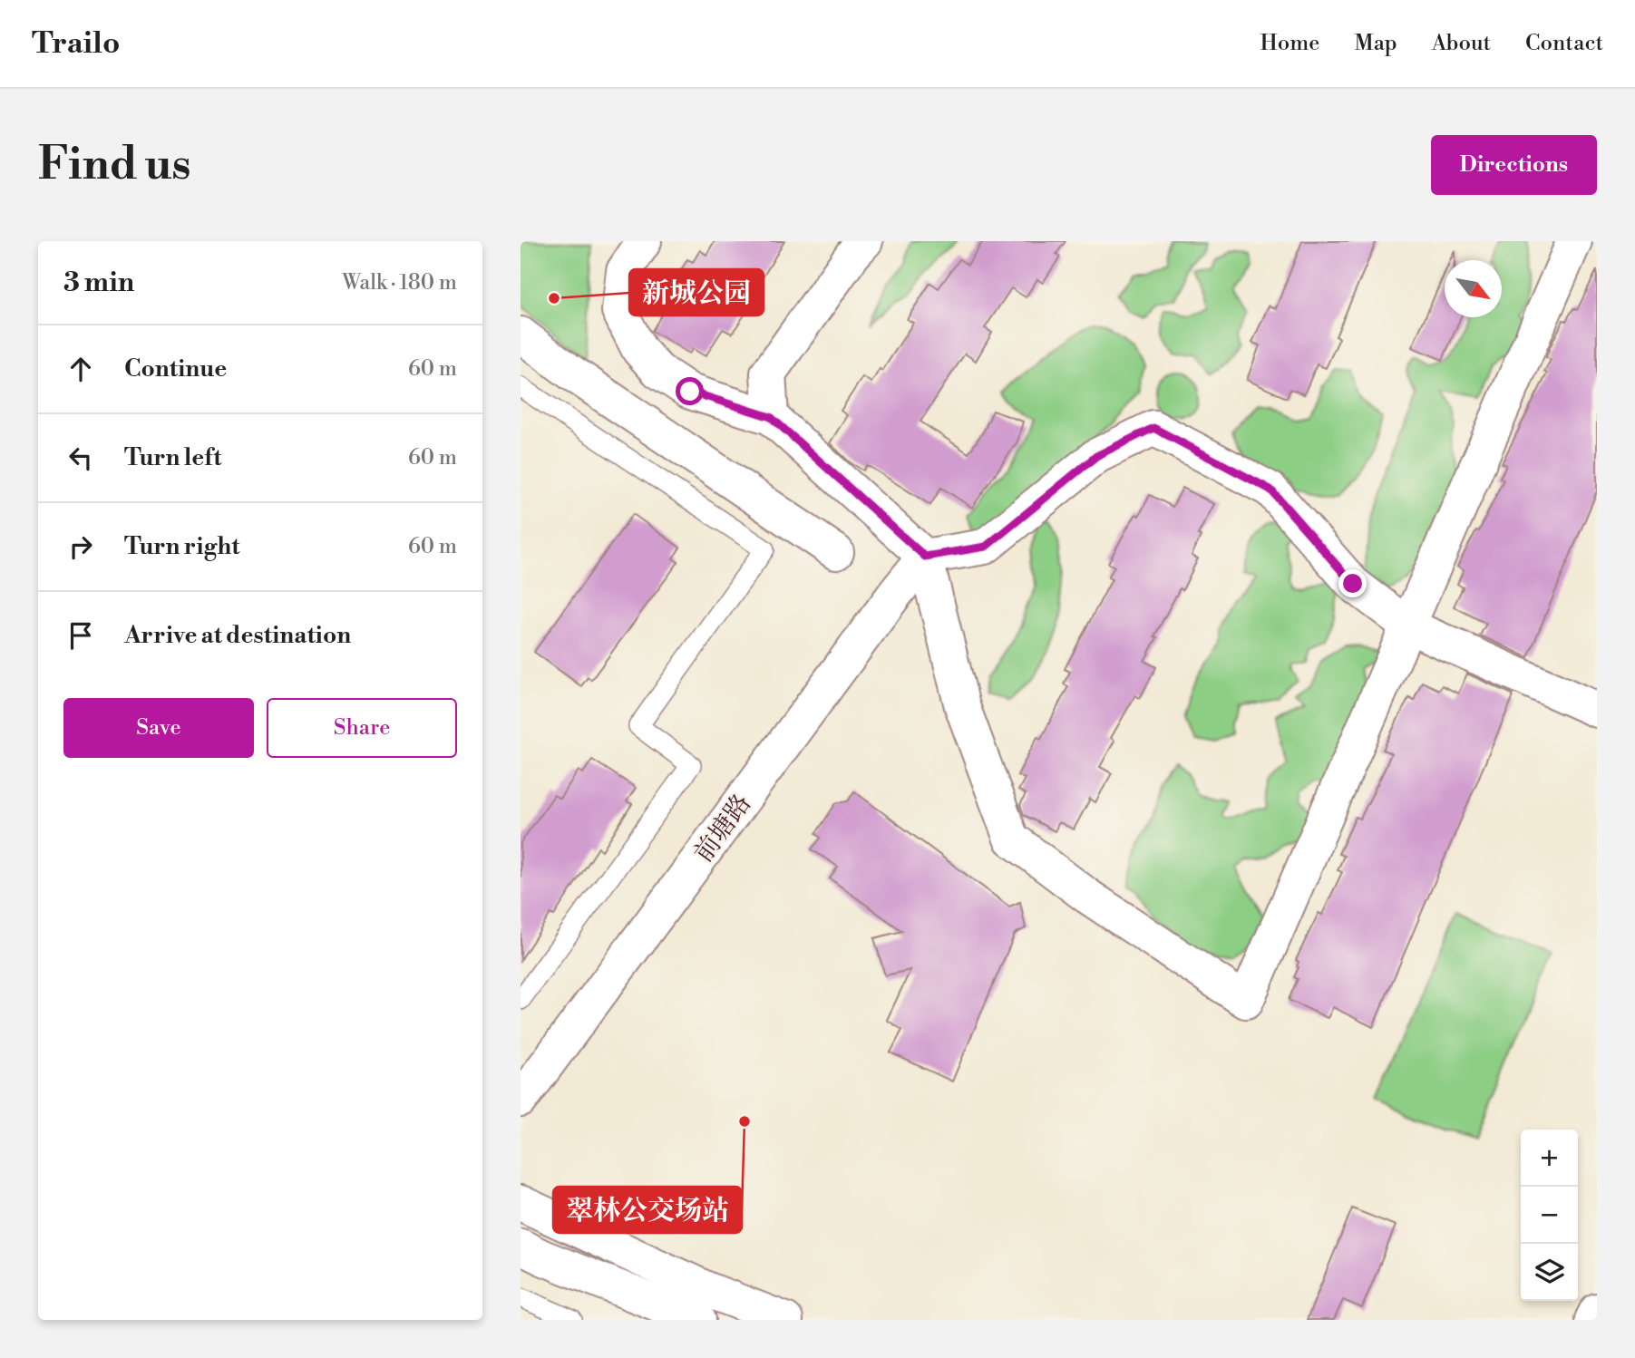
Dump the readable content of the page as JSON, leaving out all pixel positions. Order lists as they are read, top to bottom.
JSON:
{
  "streets": {
    "street": ["前塘路"]
  },
  "places": ["新城公园", "翠林公交场站"],
  "north": "bottom right",
  "page": {
    "header": "Trailo",
    "nav": [
      "Home",
      "Map",
      "About",
      "Contact"
    ],
    "buttons": [
      "Directions",
      ["Save", "Share"]
    ],
    "title": "Find us",
    "heading": ["3 min", "Walk · 180 m"],
    "list": [
      ["Continue", "60 m"],
      ["Turn left", "60 m"],
      ["Turn right", "60 m"],
      "Arrive at destination"
    ],
    "map_buttons": ["+", "−"]
  }
}
